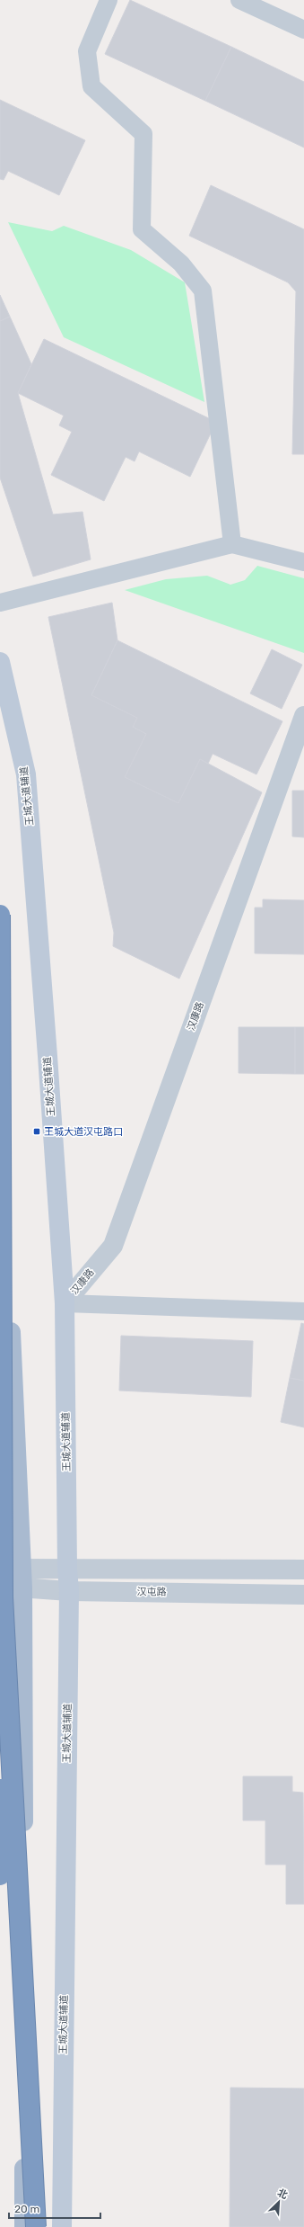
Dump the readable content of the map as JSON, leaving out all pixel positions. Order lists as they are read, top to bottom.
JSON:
{
  "streets": {
    "main road": ["王城大道辅道"],
    "street": ["汉康路", "汉屯路"]
  },
  "crossings": [
    ["王城大道辅道", "汉康路"],
    ["王城大道辅道", "汉屯路"]
  ],
  "places": {
    "transit": ["王城大道汉屯路口"]
  },
  "scale_bar": "20 m",
  "north": "top right"
}
